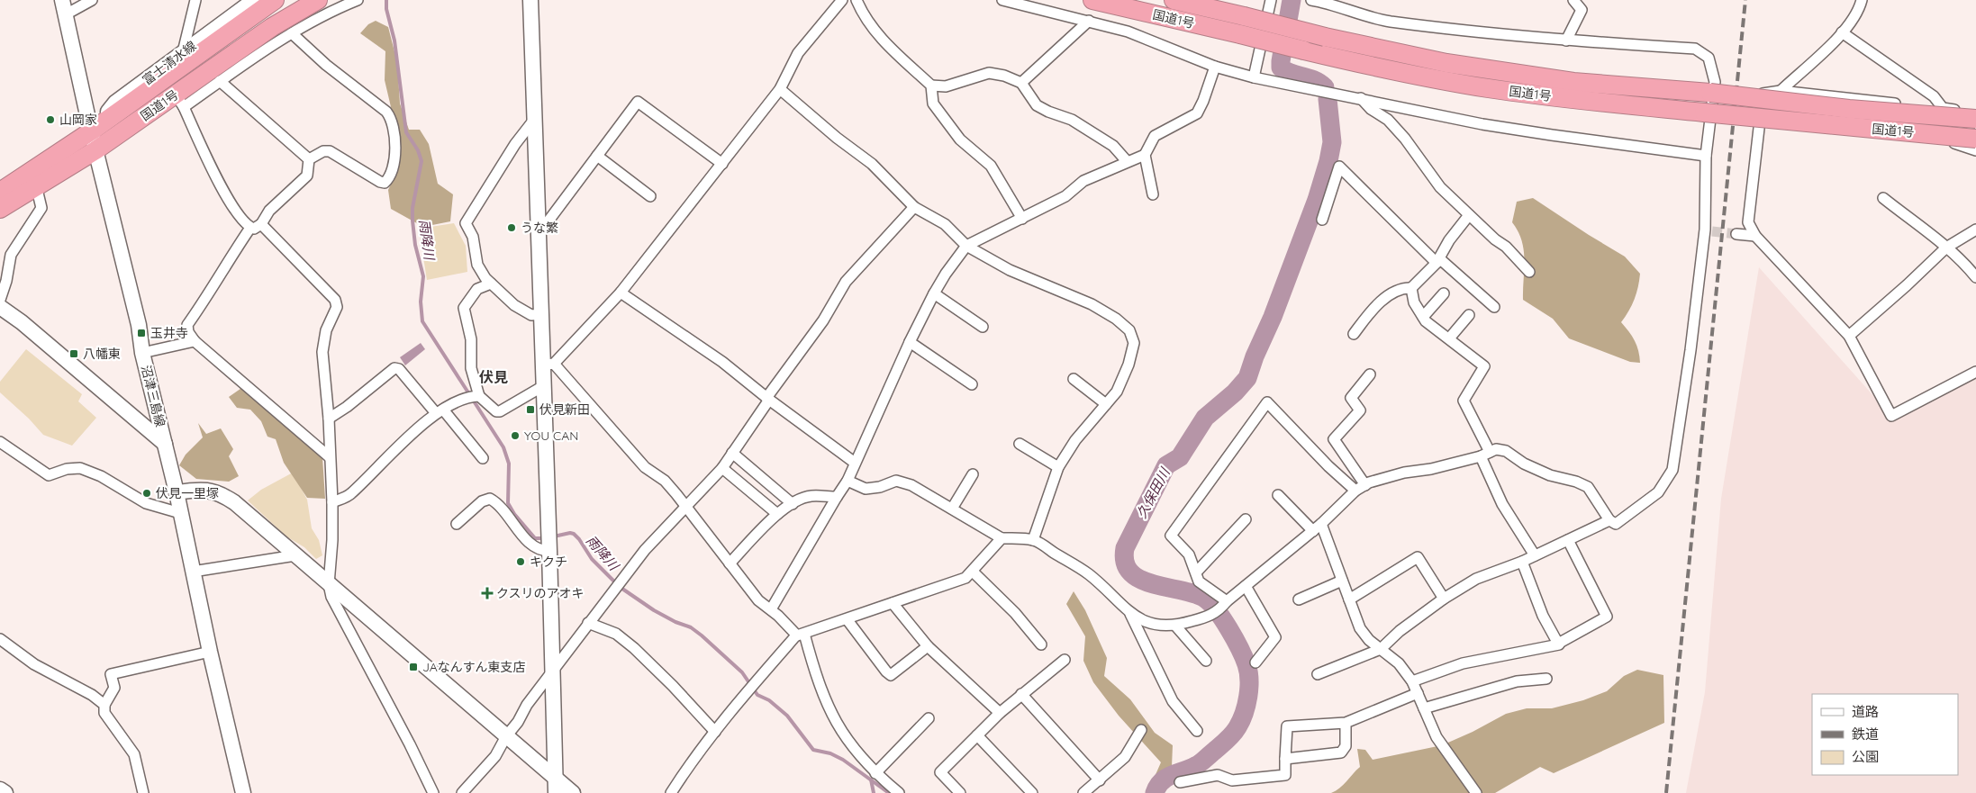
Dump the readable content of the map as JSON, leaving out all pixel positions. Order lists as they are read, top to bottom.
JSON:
{
  "streets": {
    "highway": ["国道1号"],
    "street": ["富士清水線", "沼津三島線"]
  },
  "crossings": [
    ["国道1号", "富士清水線"],
    ["国道1号", "沼津三島線"],
    ["富士清水線", "沼津三島線"]
  ],
  "districts": ["伏見"],
  "water": ["雨降川", "久保田川"],
  "places": {
    "other": [
      "山岡家",
      "うな繁",
      "YOU CAN",
      "伏見一里塚",
      "キクチ"
    ],
    "transit": [
      "玉井寺",
      "八幡東",
      "伏見新田",
      "JAなんすん東支店"
    ],
    "health": ["クスリのアオキ"]
  },
  "legend": ["道路", "鉄道", "公園"]
}
